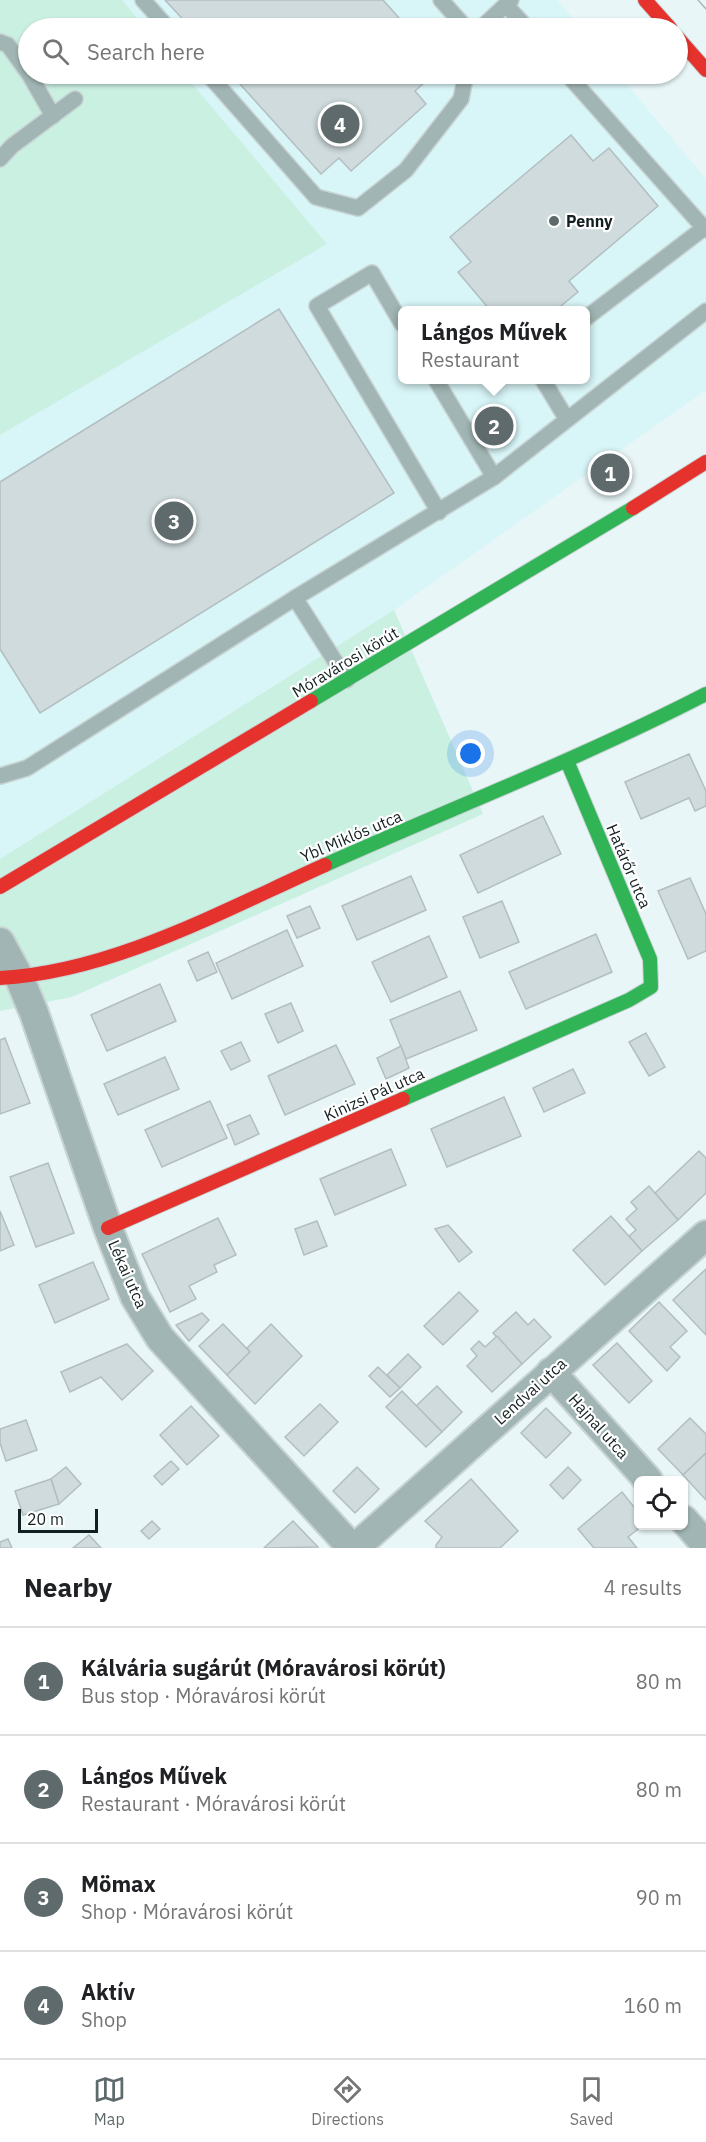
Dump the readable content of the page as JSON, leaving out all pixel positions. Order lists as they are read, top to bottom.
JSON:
{
  "streets": {
    "street": [
      "Móravárosi körút",
      "Ybl Miklós utca",
      "Határőr utca",
      "Kinizsi Pál utca",
      "Lékai utca",
      "Lendvai utca",
      "Hajnal utca"
    ]
  },
  "crossings": [
    ["Ybl Miklós utca", "Határőr utca"],
    ["Ybl Miklós utca", "Lékai utca"],
    ["Határőr utca", "Kinizsi Pál utca"],
    ["Kinizsi Pál utca", "Lékai utca"],
    ["Lékai utca", "Lendvai utca"],
    ["Lendvai utca", "Hajnal utca"]
  ],
  "places": ["Penny"],
  "scale_bar": "20 m",
  "page": {
    "search": "Search here",
    "pins": [
      "4",
      "2",
      "1",
      "3"
    ],
    "popup": ["Lángos Művek", "Restaurant"],
    "scale": "20 m",
    "heading": ["Nearby", "4 results"],
    "list": [
      {
        "mark": "1",
        "name": "Kálvária sugárút (Móravárosi körút)",
        "note": "Bus stop · Móravárosi körút",
        "value": "80 m"
      },
      {
        "mark": "2",
        "name": "Lángos Művek",
        "note": "Restaurant · Móravárosi körút",
        "value": "80 m"
      },
      {
        "mark": "3",
        "name": "Mömax",
        "note": "Shop · Móravárosi körút",
        "value": "90 m"
      },
      {
        "mark": "4",
        "name": "Aktív",
        "note": "Shop",
        "value": "160 m"
      }
    ],
    "nav": ["Map", "Directions", "Saved"]
  }
}
